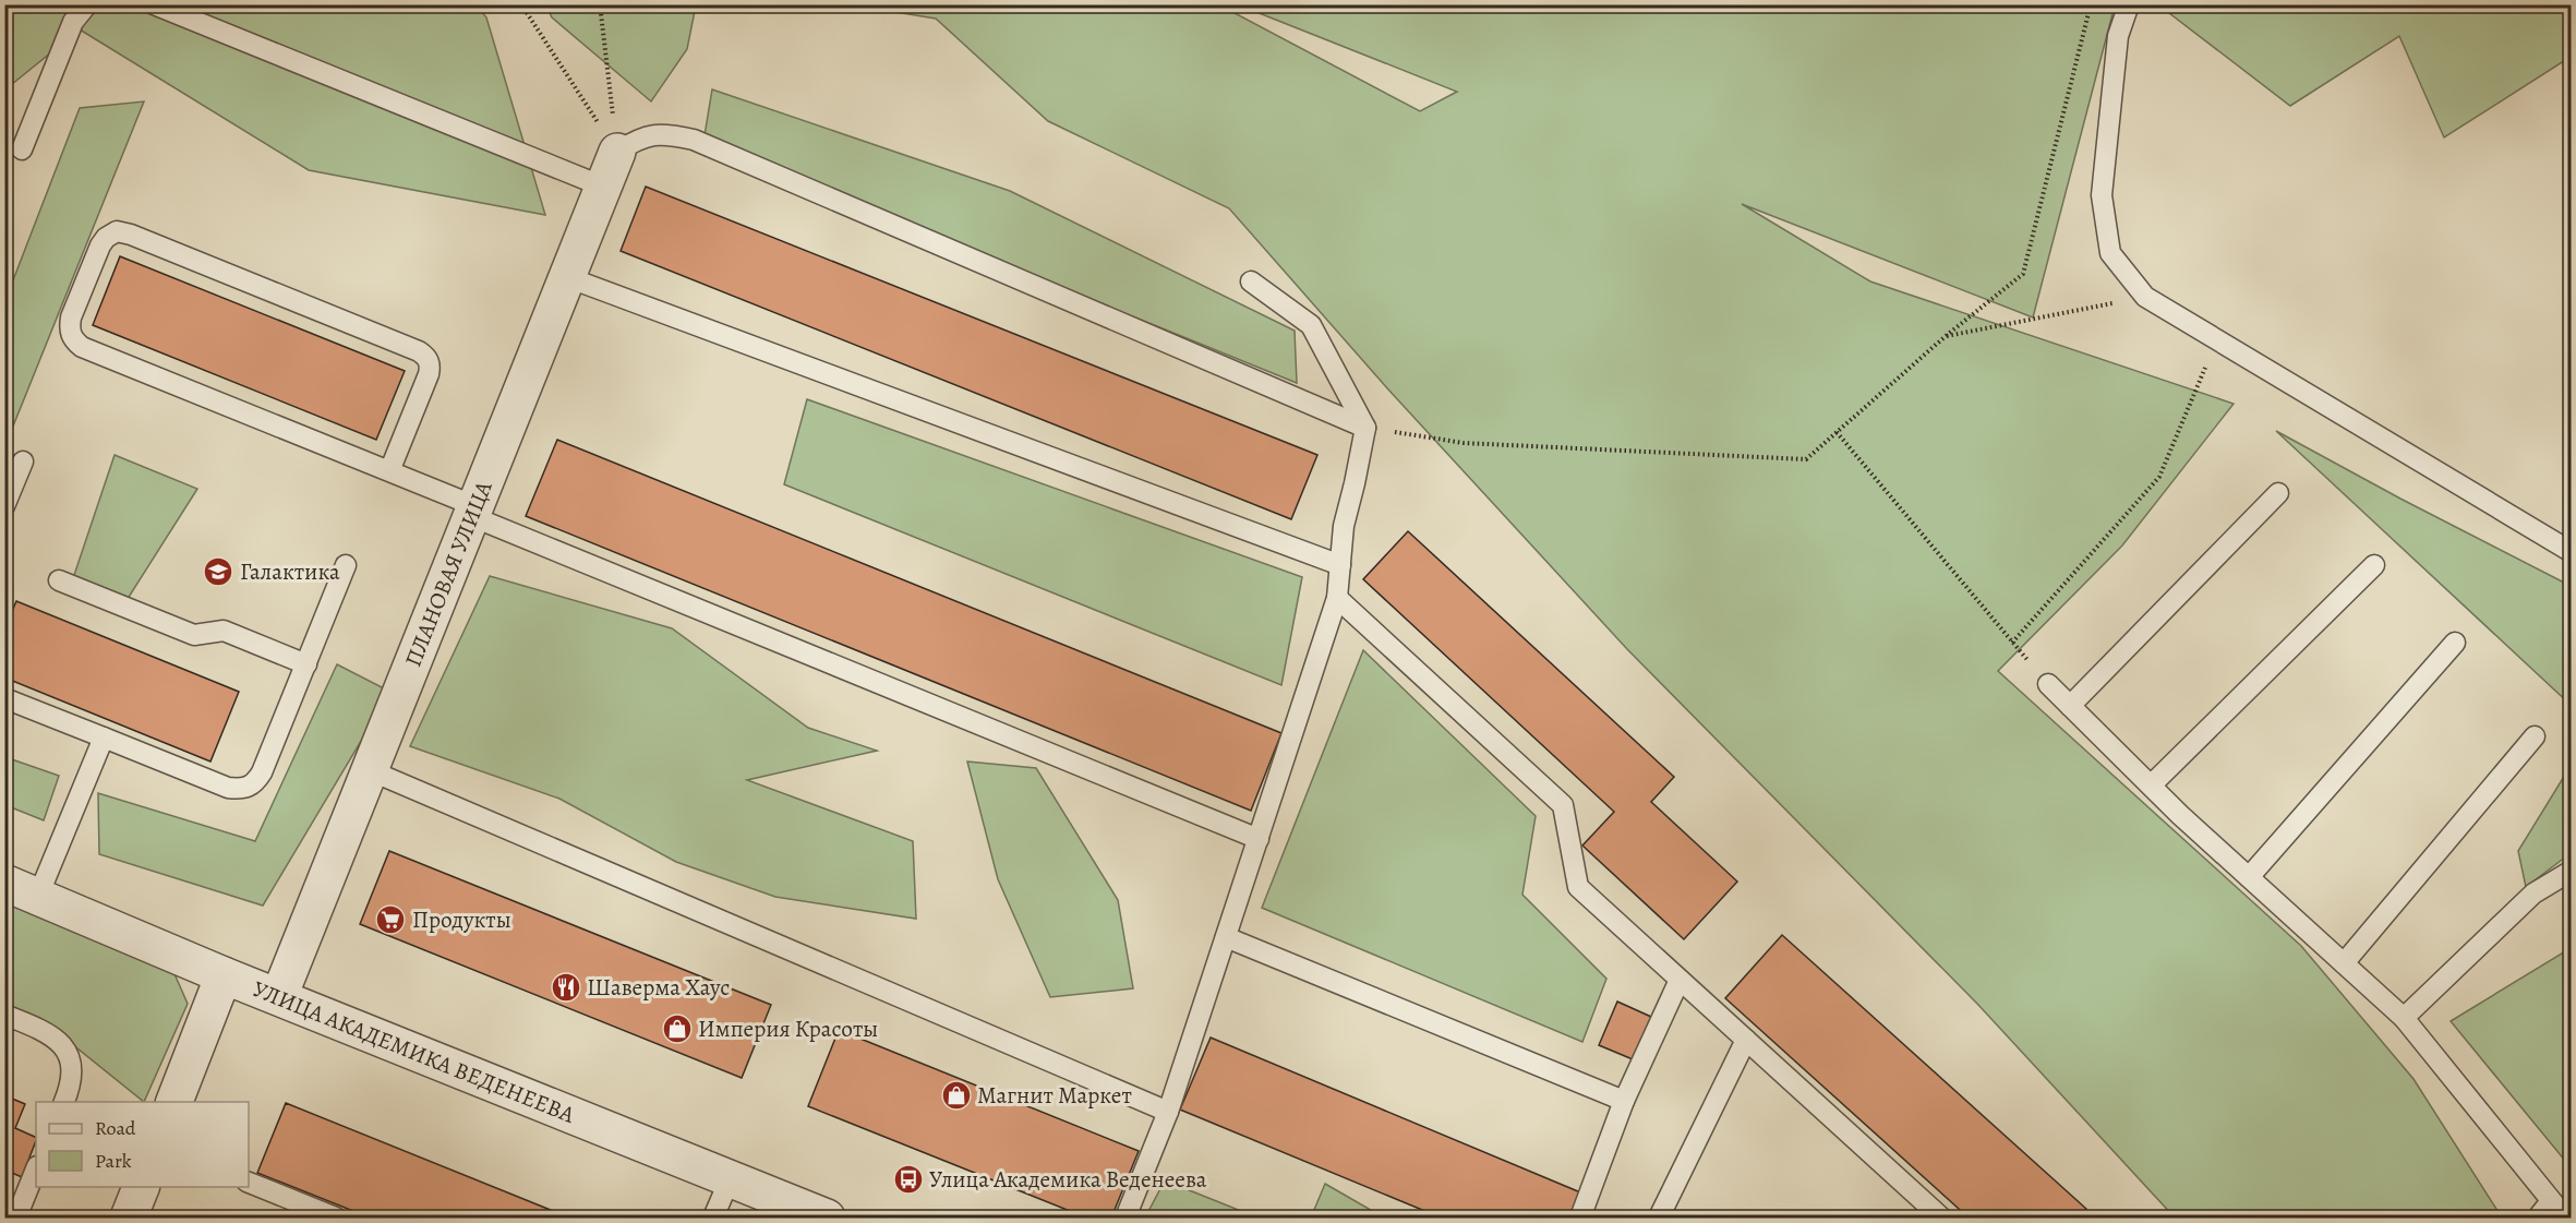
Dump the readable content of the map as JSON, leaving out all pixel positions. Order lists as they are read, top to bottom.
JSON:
{
  "streets": {
    "street": ["ПЛАНОВАЯ УЛИЦА", "УЛИЦА АКАДЕМИКА ВЕДЕНЕЕВА"]
  },
  "crossings": [
    ["ПЛАНОВАЯ УЛИЦА", "УЛИЦА АКАДЕМИКА ВЕДЕНЕЕВА"]
  ],
  "places": {
    "school or university": ["Галактика"],
    "supermarket": ["Продукты"],
    "restaurant": ["Шаверма Хаус"],
    "shop": ["Империя Красоты", "Магнит Маркет"],
    "bus stop": ["Улица Академика Веденеева"]
  },
  "legend": ["Road", "Park"]
}
